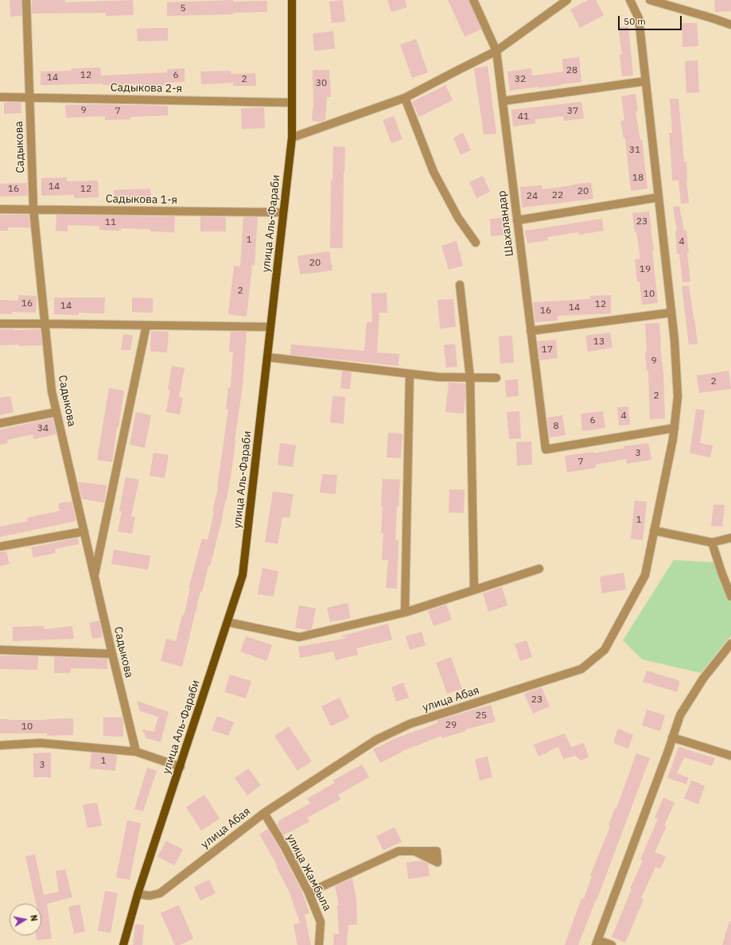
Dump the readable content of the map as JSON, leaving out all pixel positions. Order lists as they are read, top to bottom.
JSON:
{
  "streets": {
    "main road": ["улица Аль-Фараби"],
    "street": [
      "Садыкова 2-я",
      "Садыкова",
      "Садыкова 1-я",
      "Шахаландар",
      "улица Абая",
      "улица Жамбыла"
    ]
  },
  "crossings": [
    ["Садыкова 2-я", "Садыкова"],
    ["Садыкова 2-я", "улица Аль-Фараби"],
    ["Садыкова", "Садыкова 1-я"],
    ["Садыкова 1-я", "улица Аль-Фараби"],
    ["улица Аль-Фараби", "улица Абая"],
    ["Шахаландар", "улица Абая"],
    ["улица Абая", "улица Жамбыла"]
  ],
  "house_numbers": [
    "5",
    "28",
    "12",
    "6",
    "14",
    "2",
    "32",
    "30",
    "9",
    "7",
    "37",
    "41",
    "31",
    "18",
    "14",
    "16",
    "12",
    "20",
    "22",
    "24",
    "23",
    "11",
    "1",
    "4",
    "20",
    "19",
    "2",
    "10",
    "16",
    "12",
    "14",
    "14",
    "16",
    "13",
    "17",
    "9",
    "2",
    "2",
    "4",
    "6",
    "8",
    "34",
    "3",
    "7",
    "1",
    "23",
    "25",
    "29",
    "10",
    "1",
    "3"
  ],
  "scale_bar": "50 m",
  "north": "right"
}
